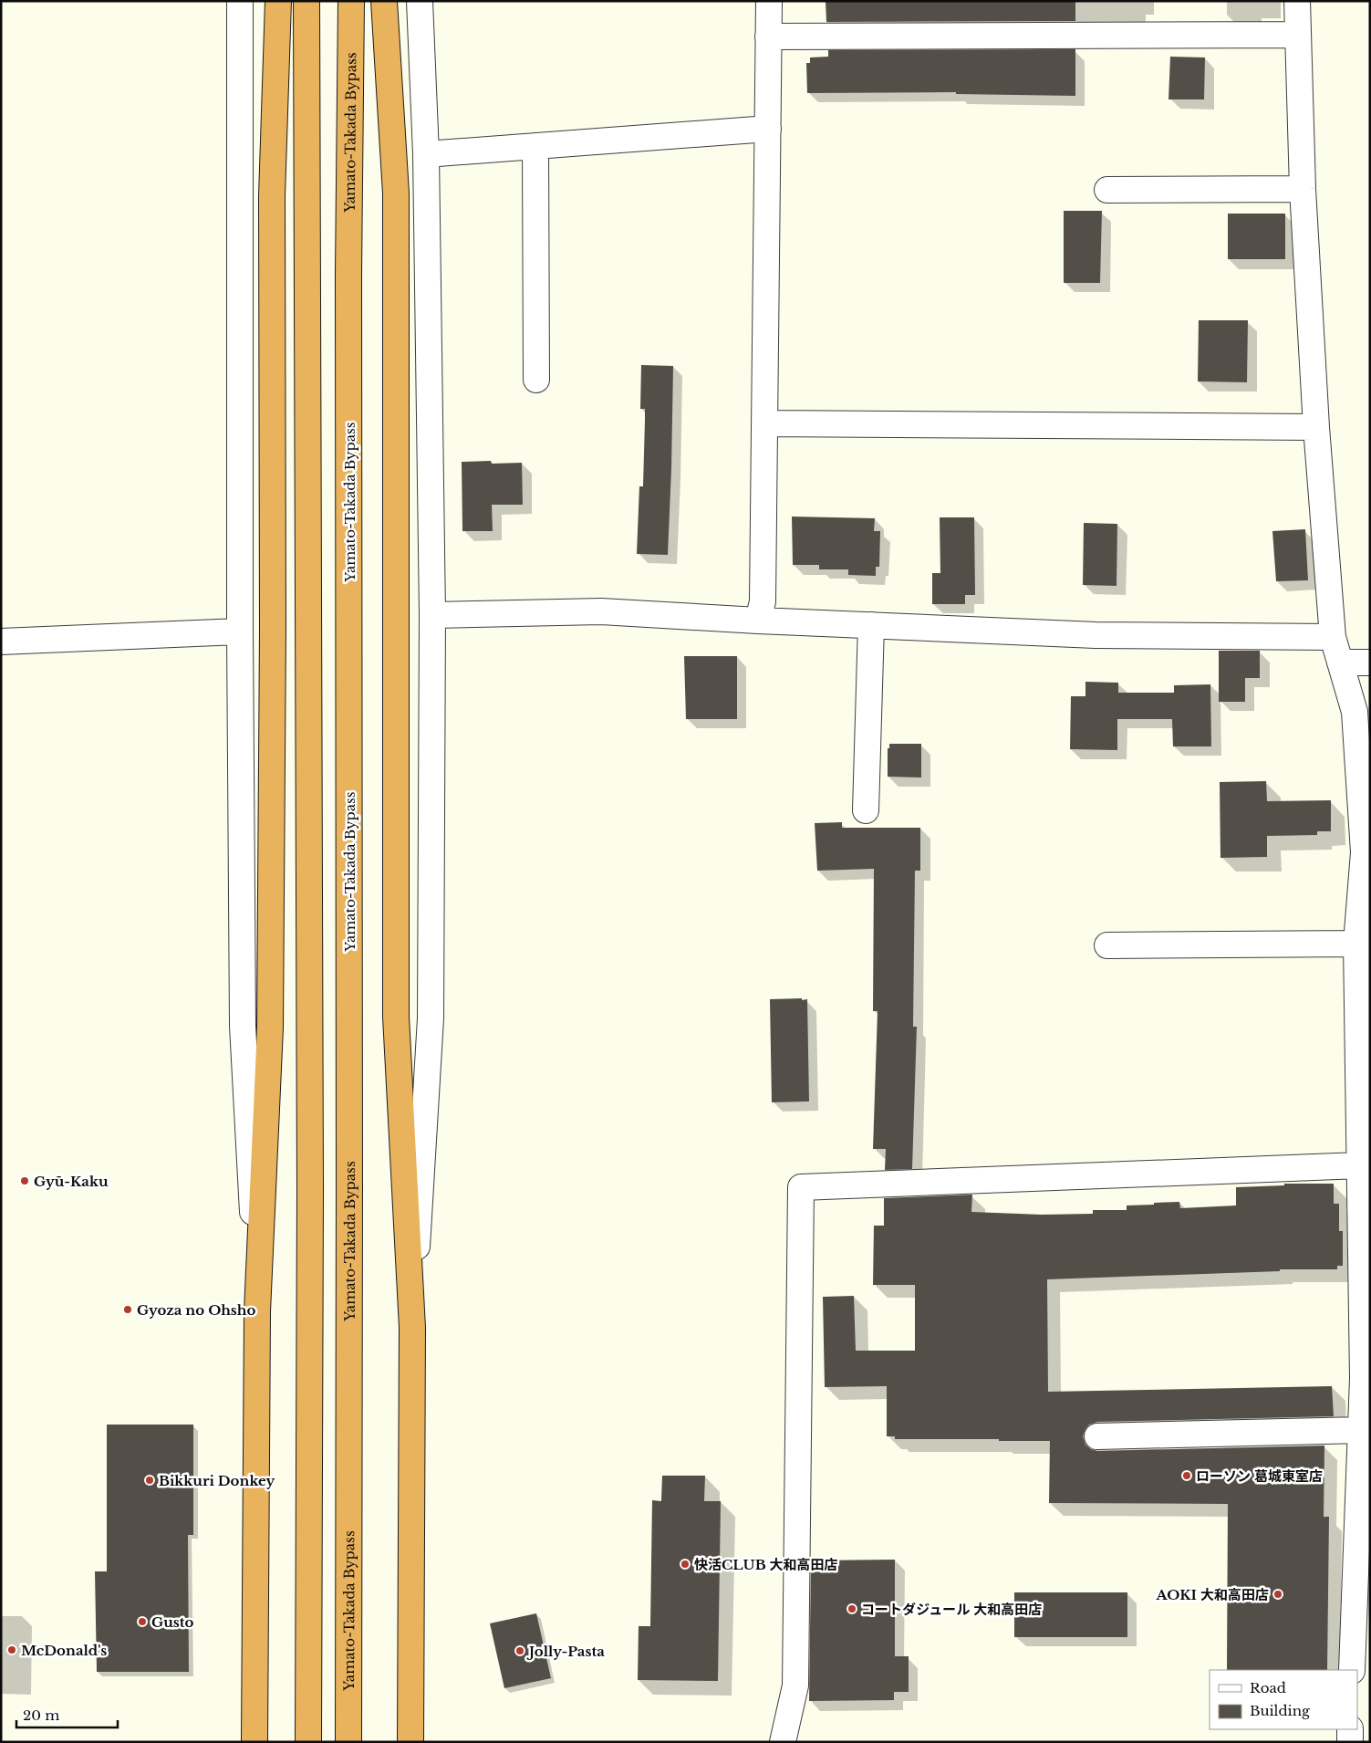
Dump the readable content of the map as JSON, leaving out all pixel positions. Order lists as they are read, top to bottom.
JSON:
{
  "streets": {
    "highway": ["Yamato-Takada Bypass"]
  },
  "places": [
    "Gyū-Kaku",
    "Gyoza no Ohsho",
    "ローソン 葛城東室店",
    "Bikkuri Donkey",
    "快活CLUB 大和高田店",
    "AOKI 大和高田店",
    "コートダジュール 大和高田店",
    "Gusto",
    "McDonald's",
    "Jolly-Pasta"
  ],
  "legend": ["Road", "Building"],
  "scale_bar": "20 m"
}
